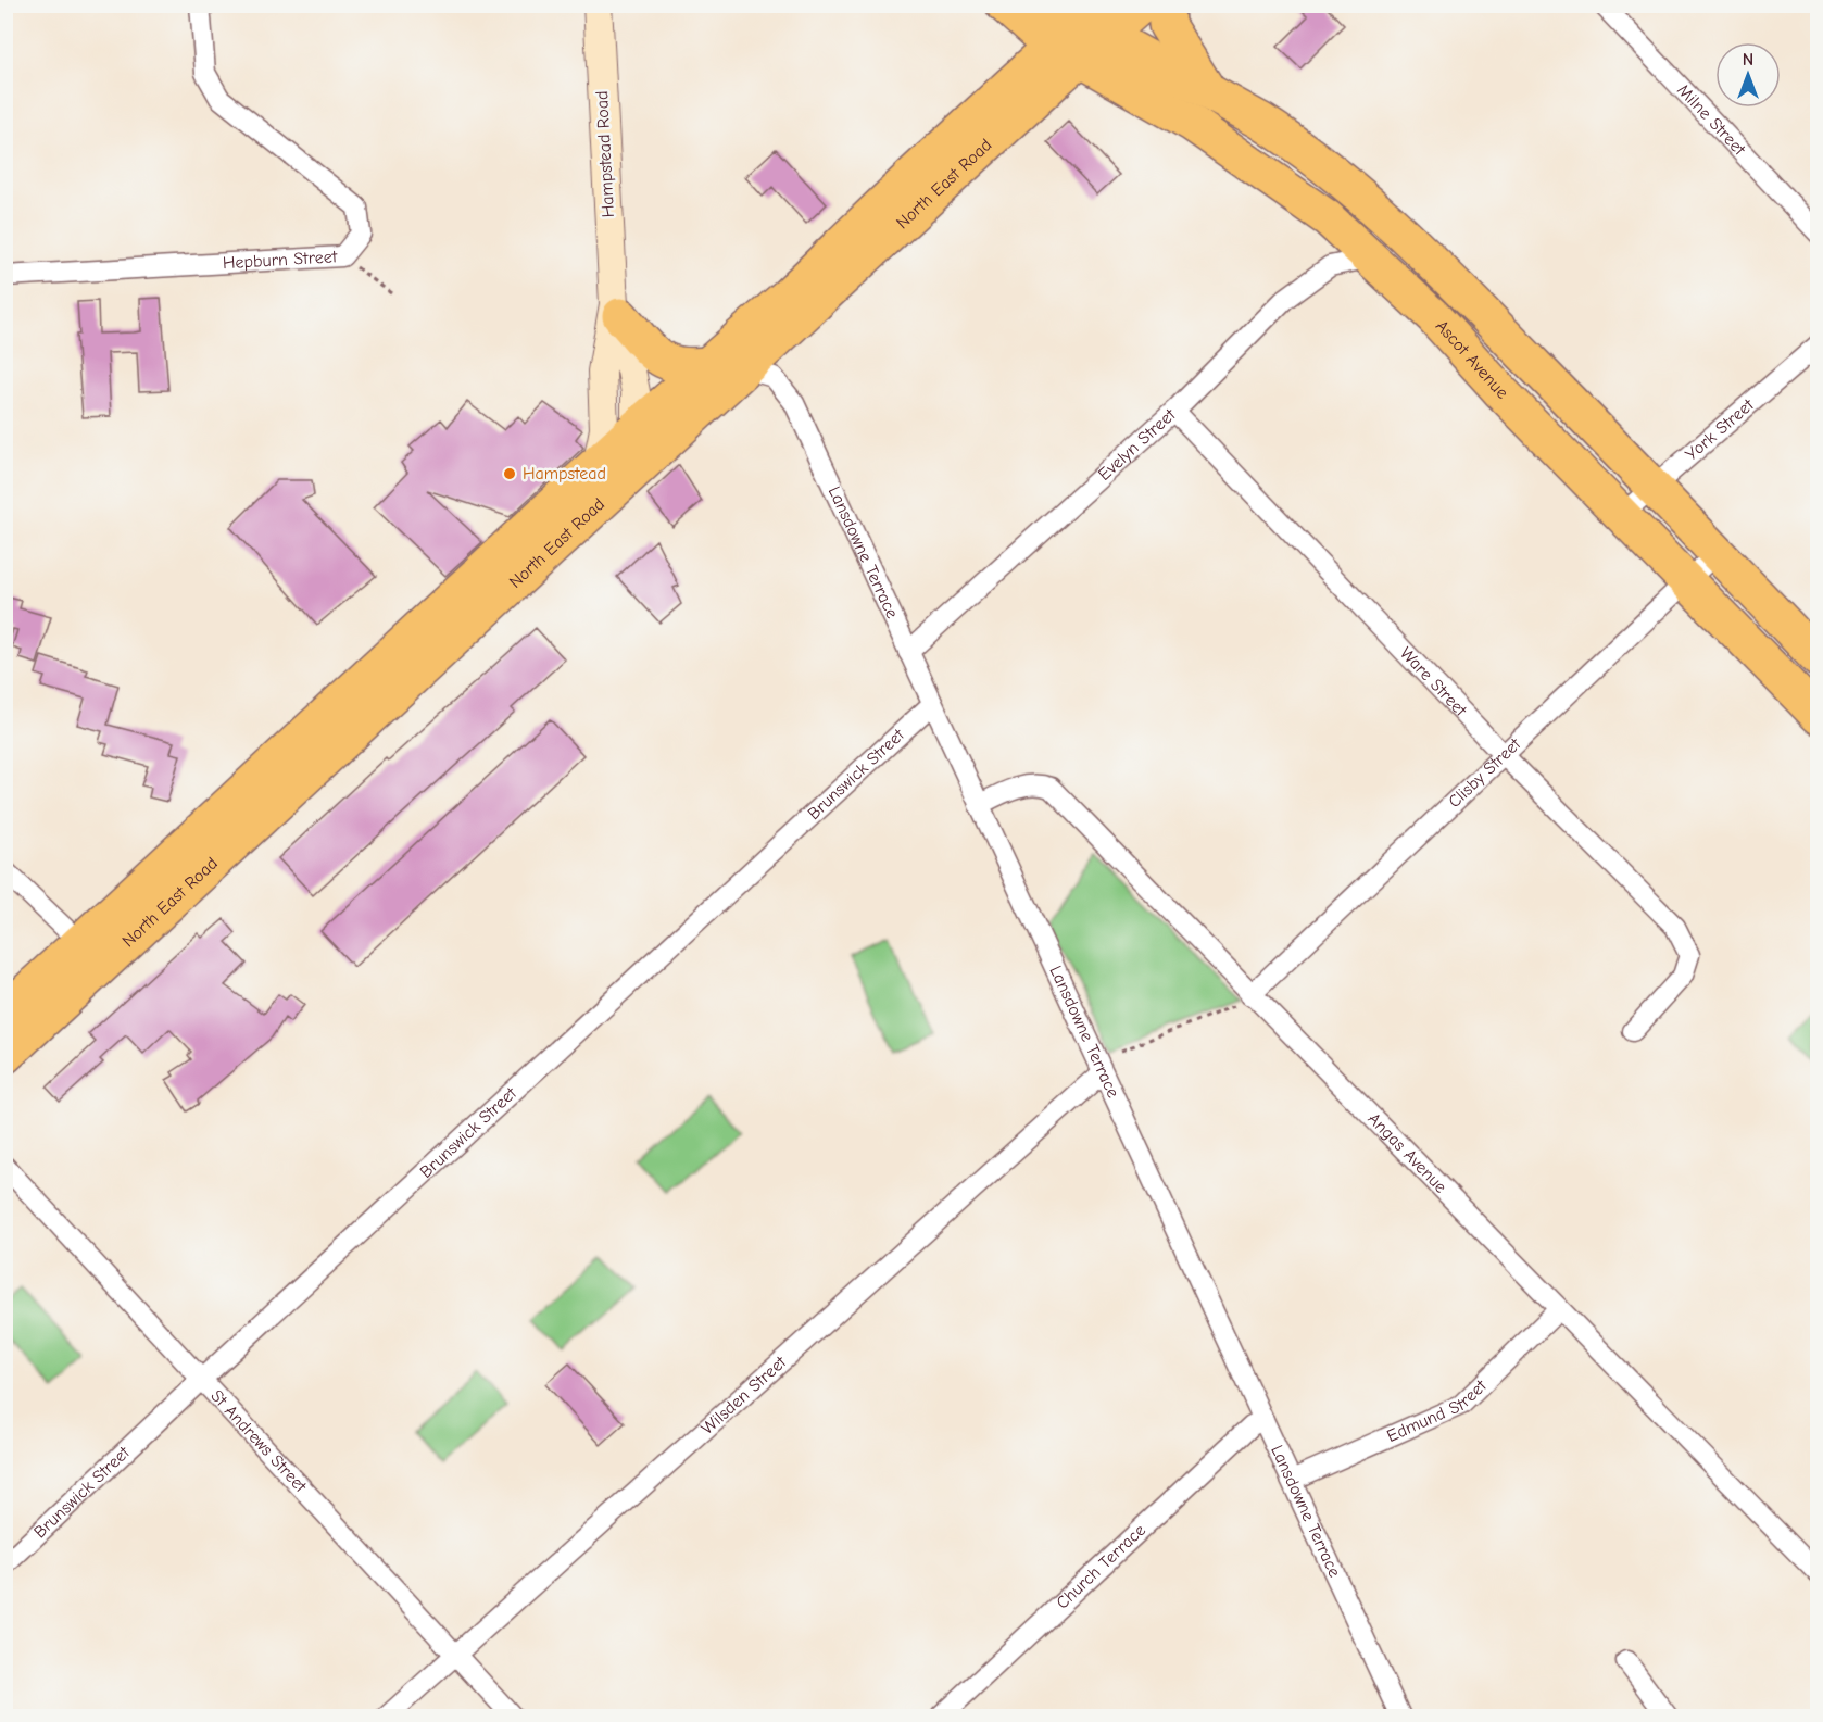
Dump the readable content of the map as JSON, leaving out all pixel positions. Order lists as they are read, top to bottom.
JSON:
{
  "streets": {
    "highway": ["North East Road", "Ascot Avenue"],
    "main road": ["Hampstead Road"],
    "street": [
      "Milne Street",
      "Hepburn Street",
      "York Street",
      "Evelyn Street",
      "Lansdowne Terrace",
      "Ware Street",
      "Clisby Street",
      "Brunswick Street",
      "Angas Avenue",
      "Wilsden Street",
      "Edmund Street",
      "St Andrews Street",
      "Church Terrace"
    ]
  },
  "crossings": [
    ["Hampstead Road", "North East Road"],
    ["North East Road", "Ascot Avenue"],
    ["North East Road", "Lansdowne Terrace"],
    ["Ascot Avenue", "York Street"],
    ["Ascot Avenue", "Evelyn Street"],
    ["Ascot Avenue", "Clisby Street"],
    ["Evelyn Street", "Lansdowne Terrace"],
    ["Evelyn Street", "Ware Street"],
    ["Lansdowne Terrace", "Brunswick Street"],
    ["Lansdowne Terrace", "Angas Avenue"],
    ["Lansdowne Terrace", "Wilsden Street"],
    ["Lansdowne Terrace", "Edmund Street"],
    ["Lansdowne Terrace", "Church Terrace"],
    ["Ware Street", "Clisby Street"],
    ["Clisby Street", "Angas Avenue"],
    ["Brunswick Street", "St Andrews Street"],
    ["Angas Avenue", "Edmund Street"],
    ["Wilsden Street", "St Andrews Street"]
  ],
  "places": ["Hampstead"],
  "north": "top"
}
